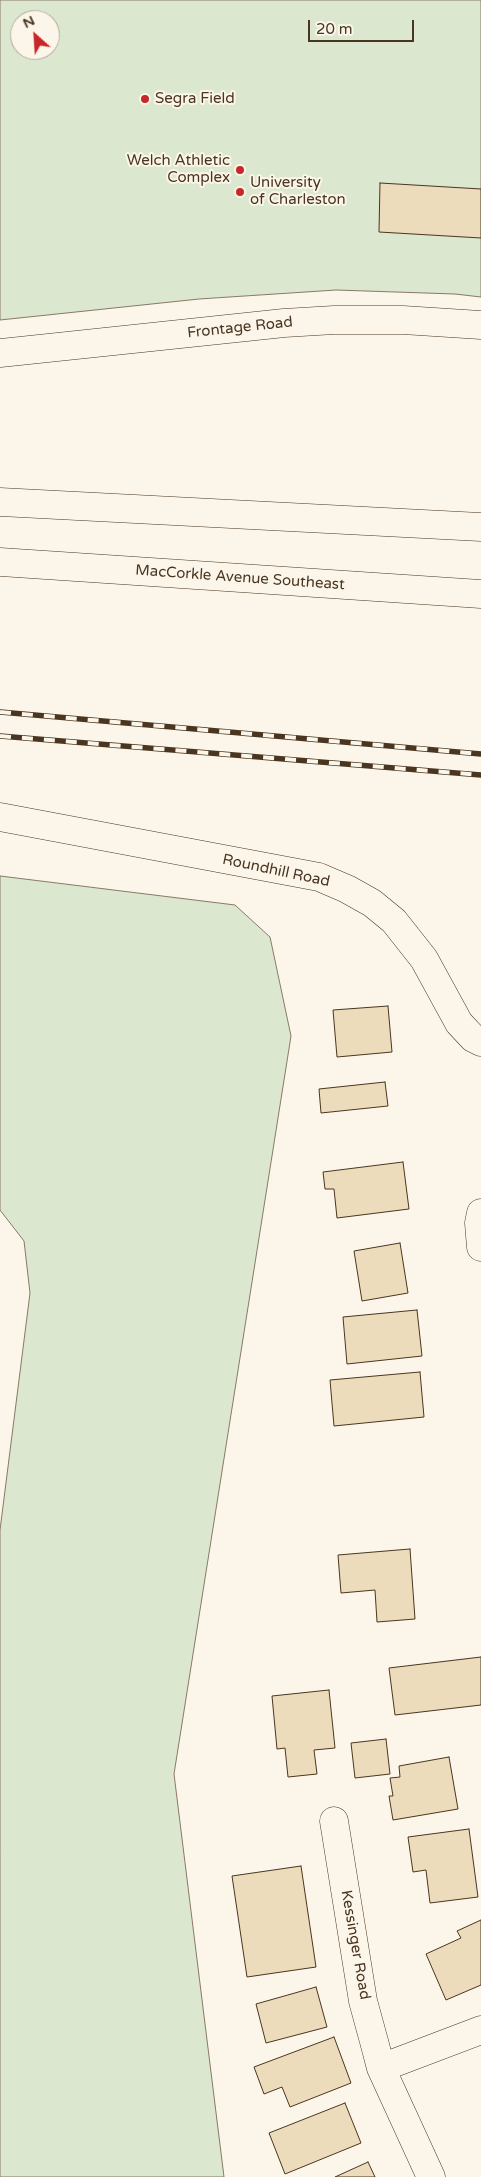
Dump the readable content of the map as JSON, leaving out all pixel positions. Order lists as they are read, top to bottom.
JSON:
{
  "streets": {
    "street": [
      "Frontage Road",
      "MacCorkle Avenue Southeast",
      "Roundhill Road",
      "Kessinger Road"
    ]
  },
  "places": ["Segra Field", "Welch Athletic Complex", "University of Charleston"],
  "scale_bar": "20 m",
  "north": "top left"
}
